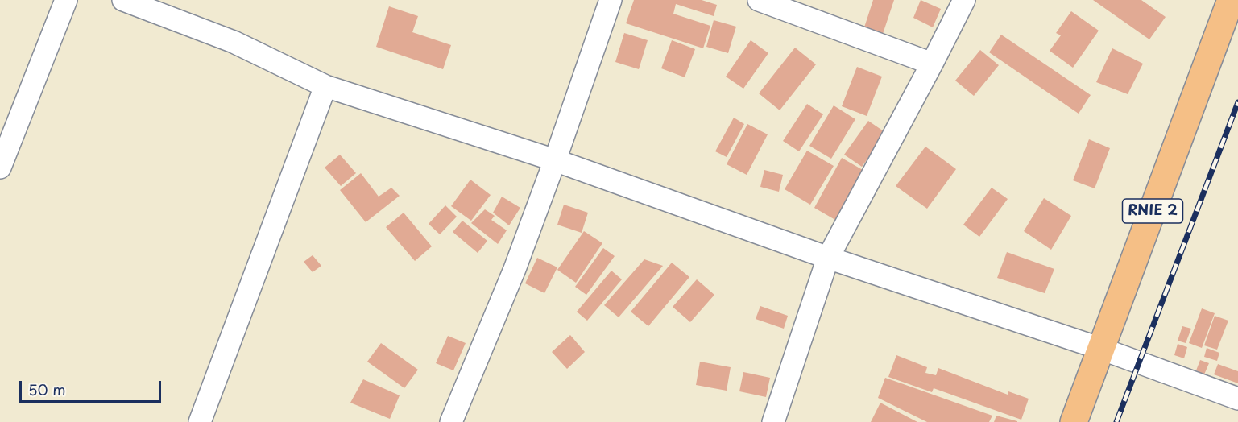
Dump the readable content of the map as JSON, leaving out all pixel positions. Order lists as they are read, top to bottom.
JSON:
{
  "streets": {
    "highway": ["RNIE 2"]
  },
  "scale_bar": "50 m"
}
